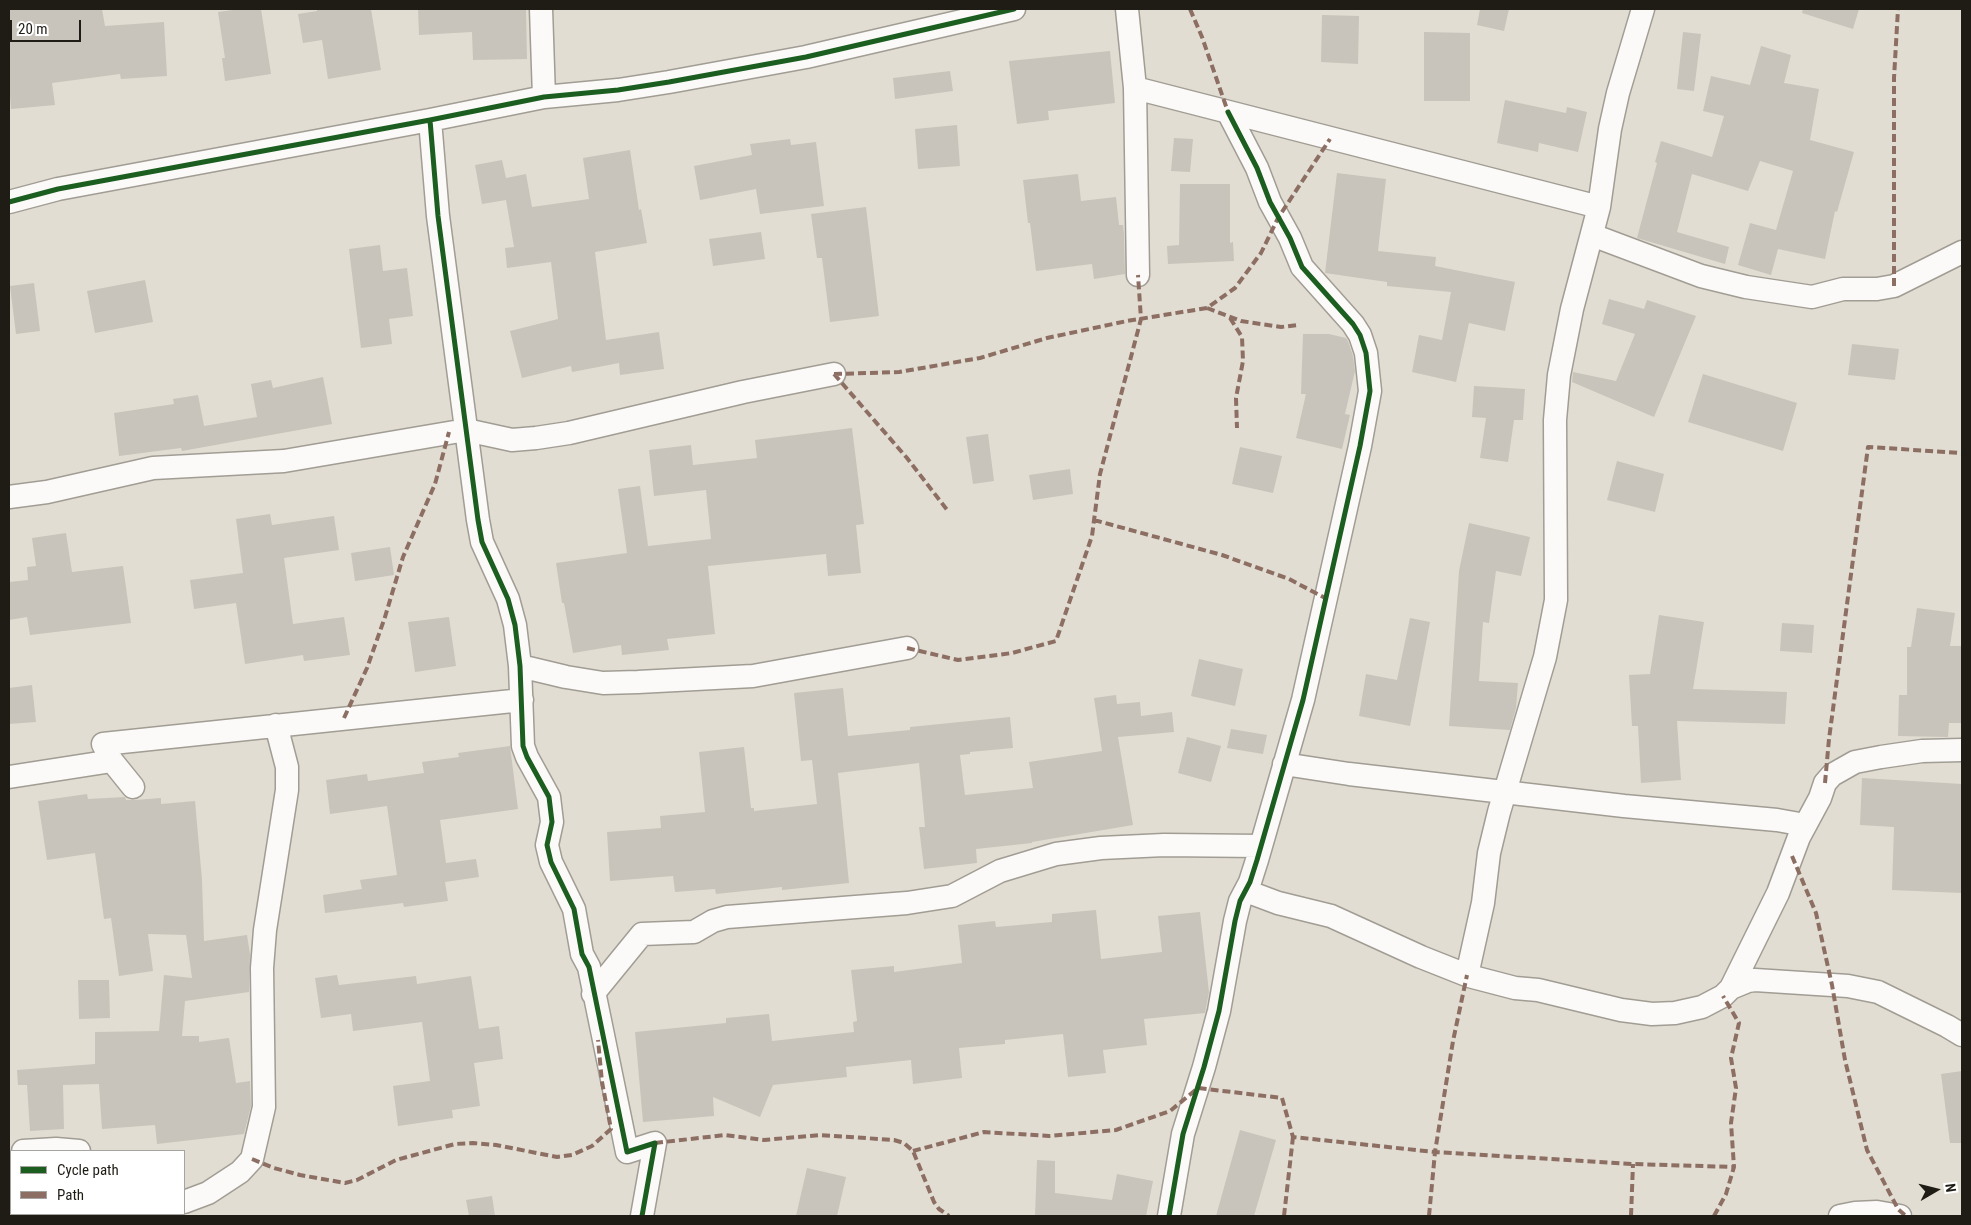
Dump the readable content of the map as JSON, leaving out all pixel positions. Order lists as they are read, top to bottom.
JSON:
{
  "legend": ["Cycle path", "Path"],
  "scale_bar": "20 m",
  "north": "right"
}
